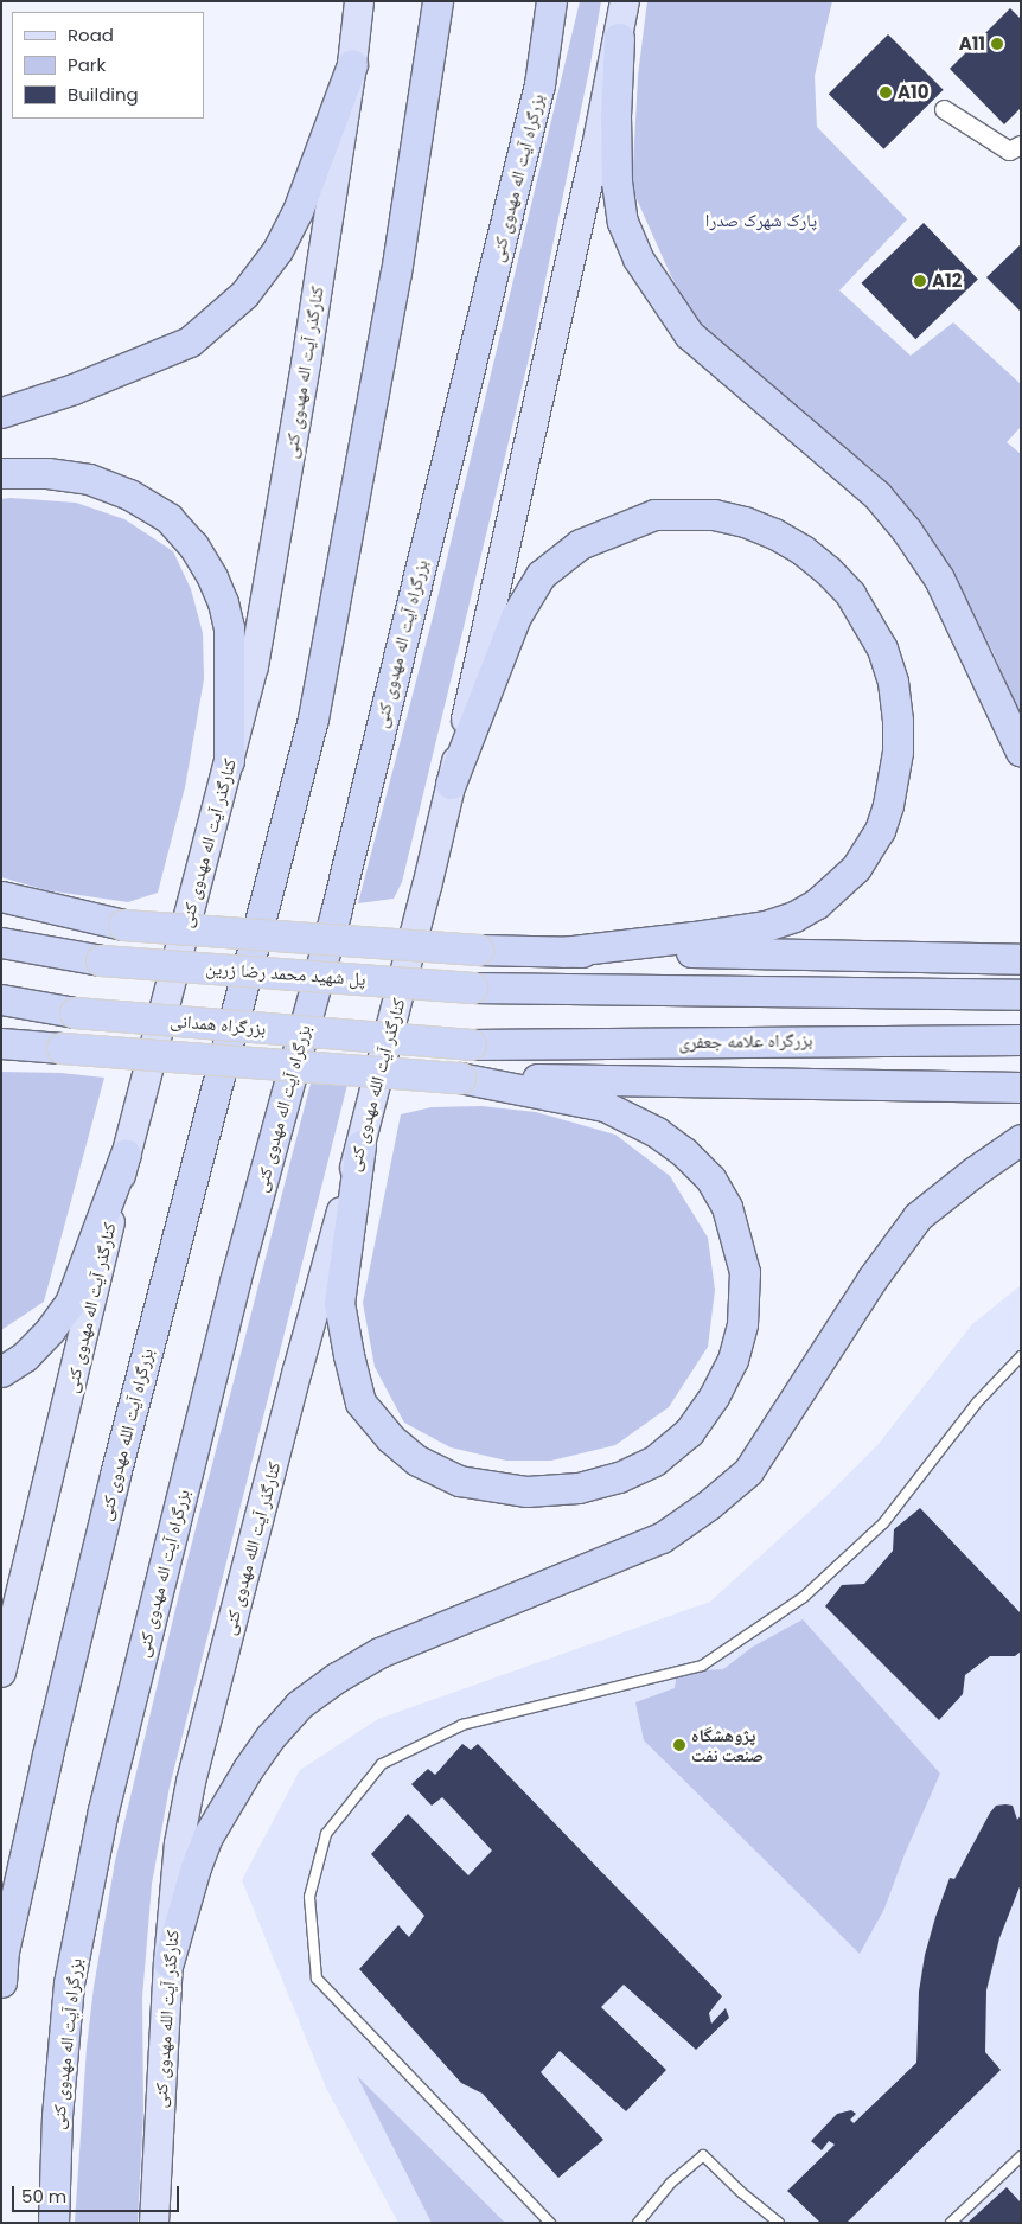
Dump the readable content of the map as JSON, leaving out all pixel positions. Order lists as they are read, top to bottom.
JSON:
{
  "streets": {
    "highway": [
      "بزرگراه آیت اله مهدوی کنی",
      "پل شهید محمد رضا زرین",
      "بزرگراه همدانی",
      "بزرگراه علامه جعفری",
      "بزرگراه آیت الله مهدوی کنی"
    ],
    "main road": ["کنارگذر آیت اله مهدوی کنی", "کنارگذر آیت الله مهدوی کنی"]
  },
  "crossings": [
    ["بزرگراه همدانی", "بزرگراه علامه جعفری"]
  ],
  "parks": ["پارک شهرک صدرا"],
  "places": [
    "A11",
    "A10",
    "A12",
    "پژوهشگاه صنعت نفت"
  ],
  "legend": ["Road", "Park", "Building"],
  "scale_bar": "50 m"
}
